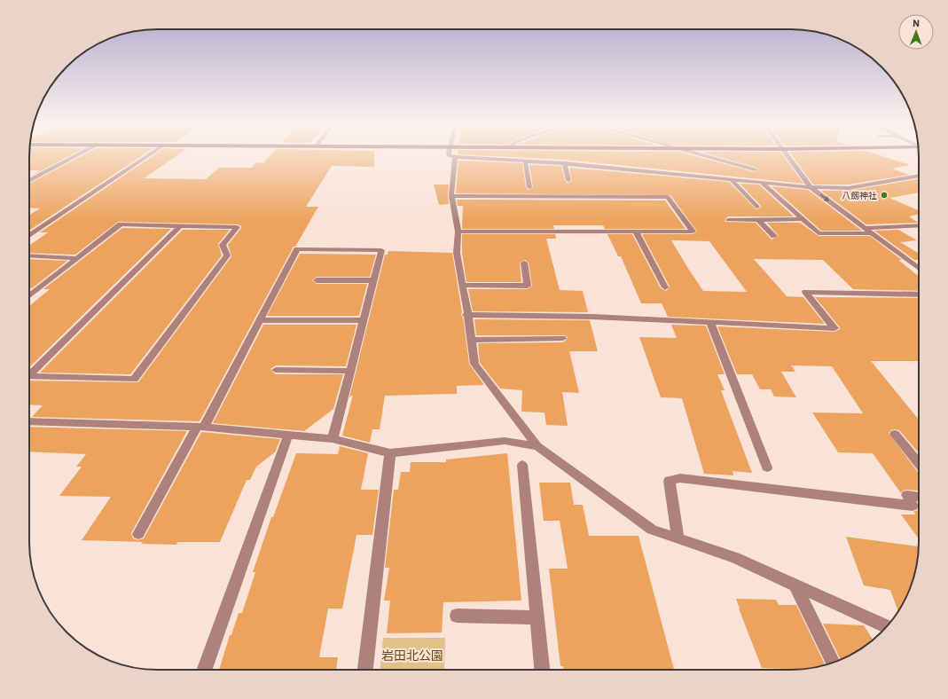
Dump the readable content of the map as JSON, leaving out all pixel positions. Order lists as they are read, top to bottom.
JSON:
{
  "parks": ["岩田北公園"],
  "places": ["八劔神社"],
  "north": "top"
}
